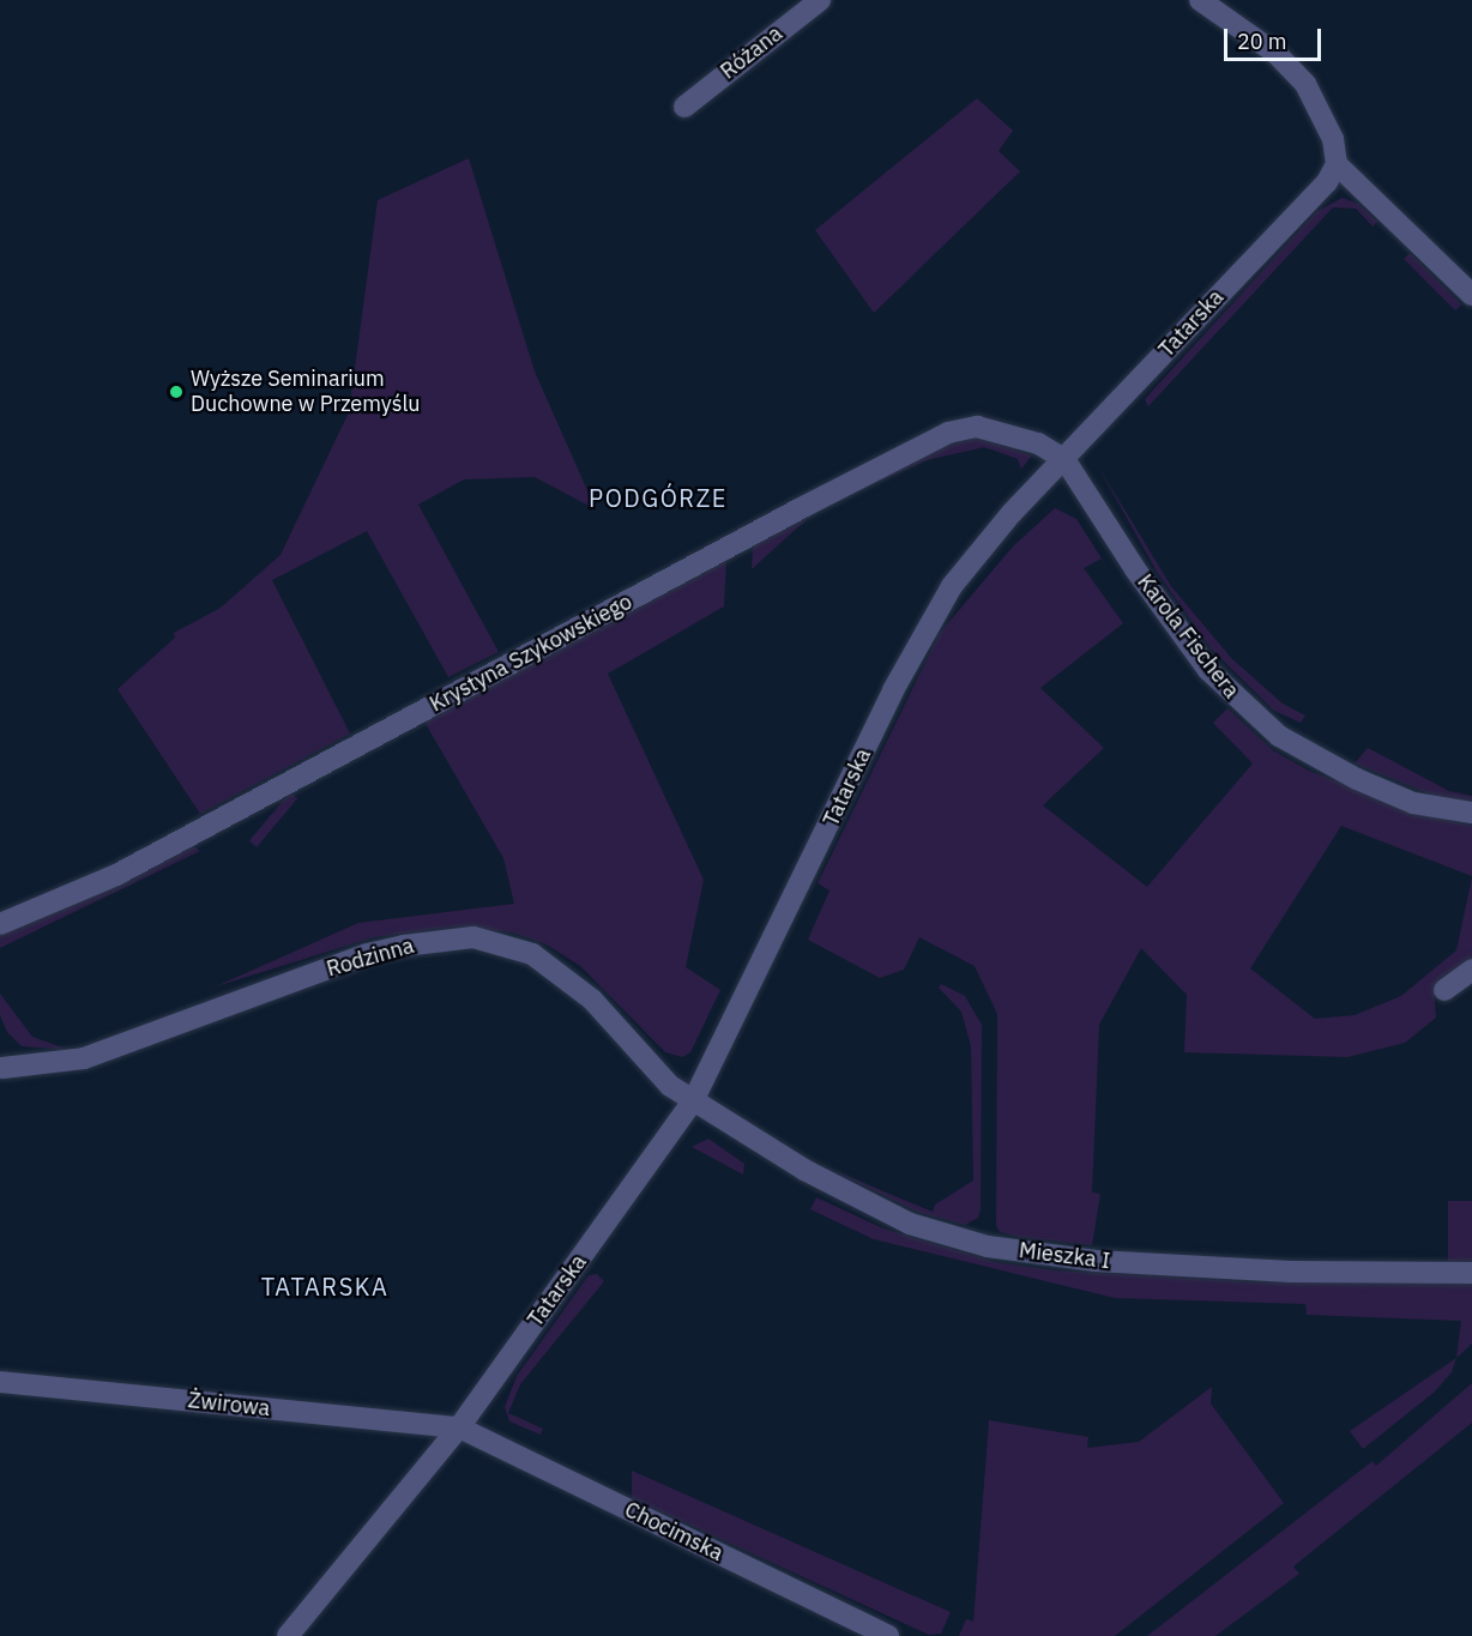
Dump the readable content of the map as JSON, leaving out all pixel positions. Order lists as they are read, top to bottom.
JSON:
{
  "streets": {
    "street": [
      "Różana",
      "Tatarska",
      "Karola Fischera",
      "Krystyna Szykowskiego",
      "Rodzinna",
      "Mieszka I",
      "Żwirowa",
      "Chocimska"
    ]
  },
  "crossings": [
    ["Tatarska", "Karola Fischera"],
    ["Tatarska", "Krystyna Szykowskiego"],
    ["Tatarska", "Rodzinna"],
    ["Tatarska", "Mieszka I"],
    ["Tatarska", "Żwirowa"],
    ["Tatarska", "Chocimska"],
    ["Karola Fischera", "Krystyna Szykowskiego"],
    ["Rodzinna", "Mieszka I"],
    ["Żwirowa", "Chocimska"]
  ],
  "districts": ["PODGÓRZE", "TATARSKA"],
  "places": ["Wyższe Seminarium Duchowne w Przemyślu"],
  "scale_bar": "20 m"
}
